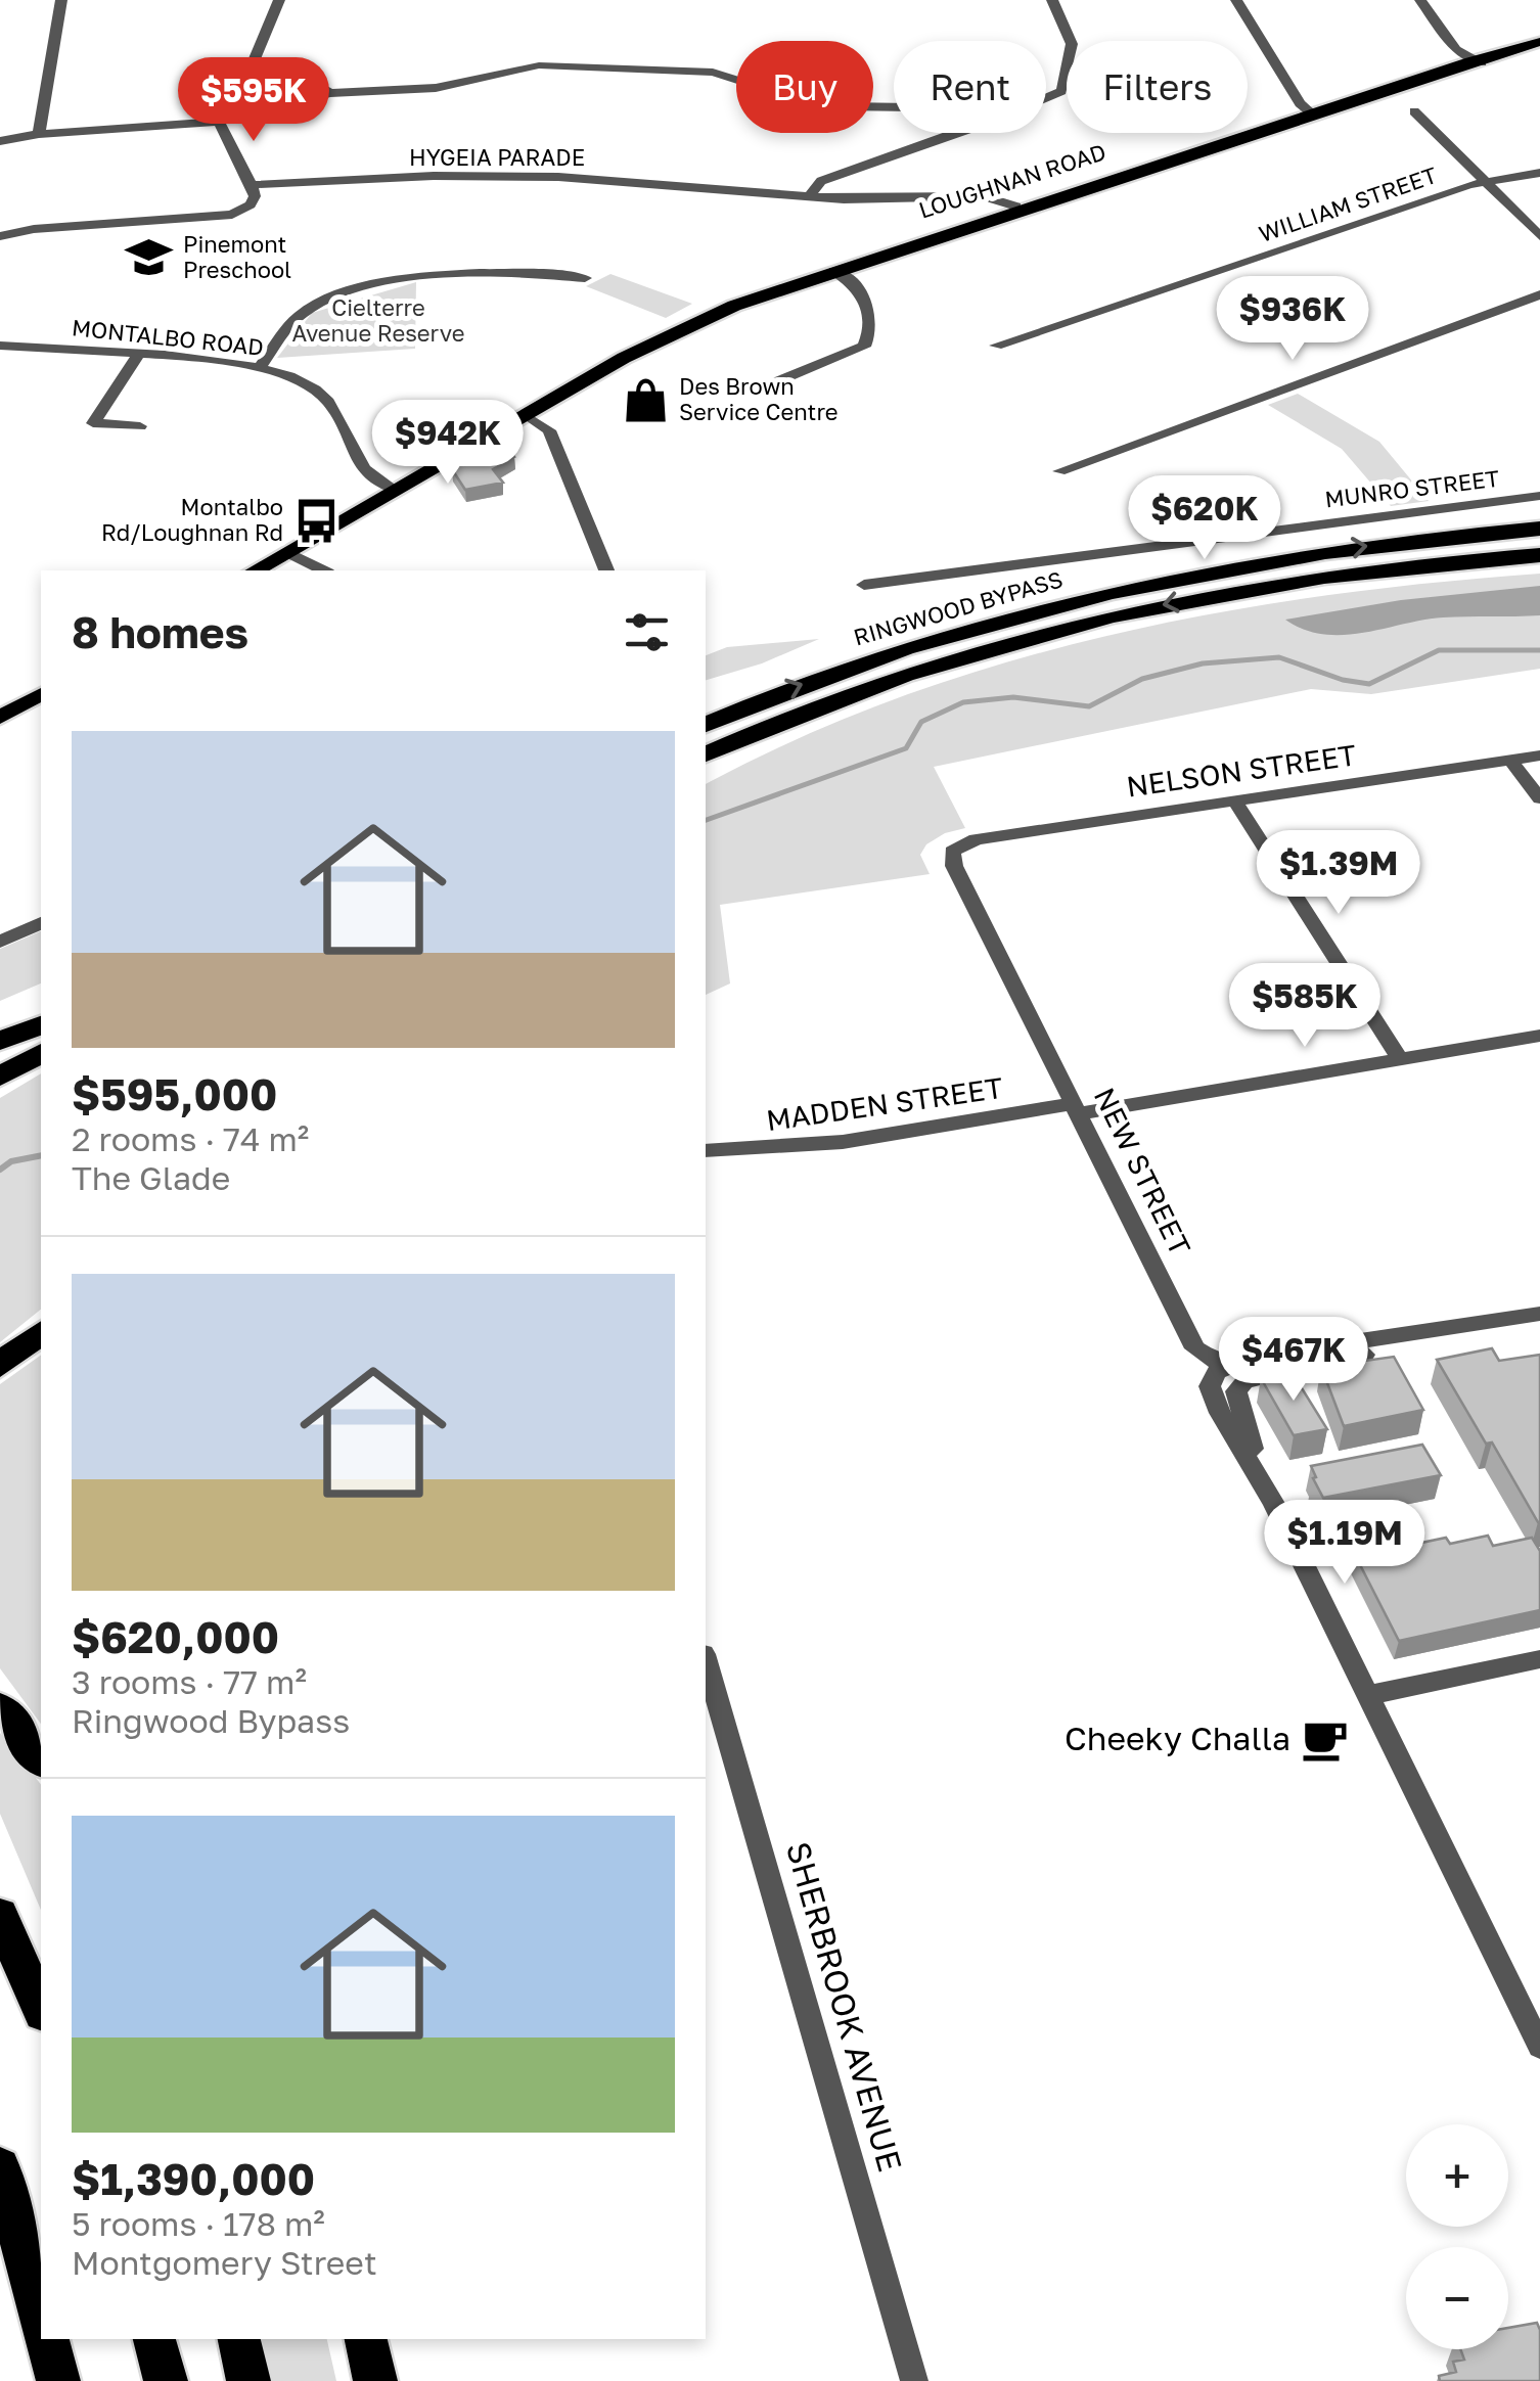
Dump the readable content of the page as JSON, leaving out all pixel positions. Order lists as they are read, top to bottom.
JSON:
{
  "streets": {
    "highway": ["RINGWOOD BYPASS"],
    "main road": ["LOUGHNAN ROAD"],
    "street": [
      "HYGEIA PARADE",
      "WILLIAM STREET",
      "MONTALBO ROAD",
      "MUNRO STREET",
      "NELSON STREET",
      "MADDEN STREET",
      "NEW STREET",
      "SHERBROOK AVENUE"
    ]
  },
  "crossings": [
    ["HYGEIA PARADE", "LOUGHNAN ROAD"],
    ["LOUGHNAN ROAD", "MONTALBO ROAD"],
    ["NELSON STREET", "NEW STREET"],
    ["MADDEN STREET", "NEW STREET"]
  ],
  "parks": ["Cielterre Avenue Reserve"],
  "places": {
    "school or university": ["Pinemont Preschool"],
    "shop": ["Des Brown Service Centre"],
    "bus stop": ["Montalbo Rd/Loughnan Rd"],
    "cafe": ["Cheeky Challa"]
  },
  "page": {
    "chip": ["Buy", "Rent", "Filters"],
    "price": [
      "$595K",
      "$936K",
      "$942K",
      "$620K",
      "$1.39M",
      "$585K",
      "$467K",
      "$1.19M"
    ],
    "heading": "8 homes",
    "list": [
      {
        "name": "$595,000",
        "note": "2 rooms · 74 m² · The Glade"
      },
      {
        "name": "$620,000",
        "note": "3 rooms · 77 m² · Ringwood Bypass"
      },
      {
        "name": "$1,390,000",
        "note": "5 rooms · 178 m² · Montgomery Street"
      }
    ],
    "map_buttons": ["+", "−"]
  }
}
